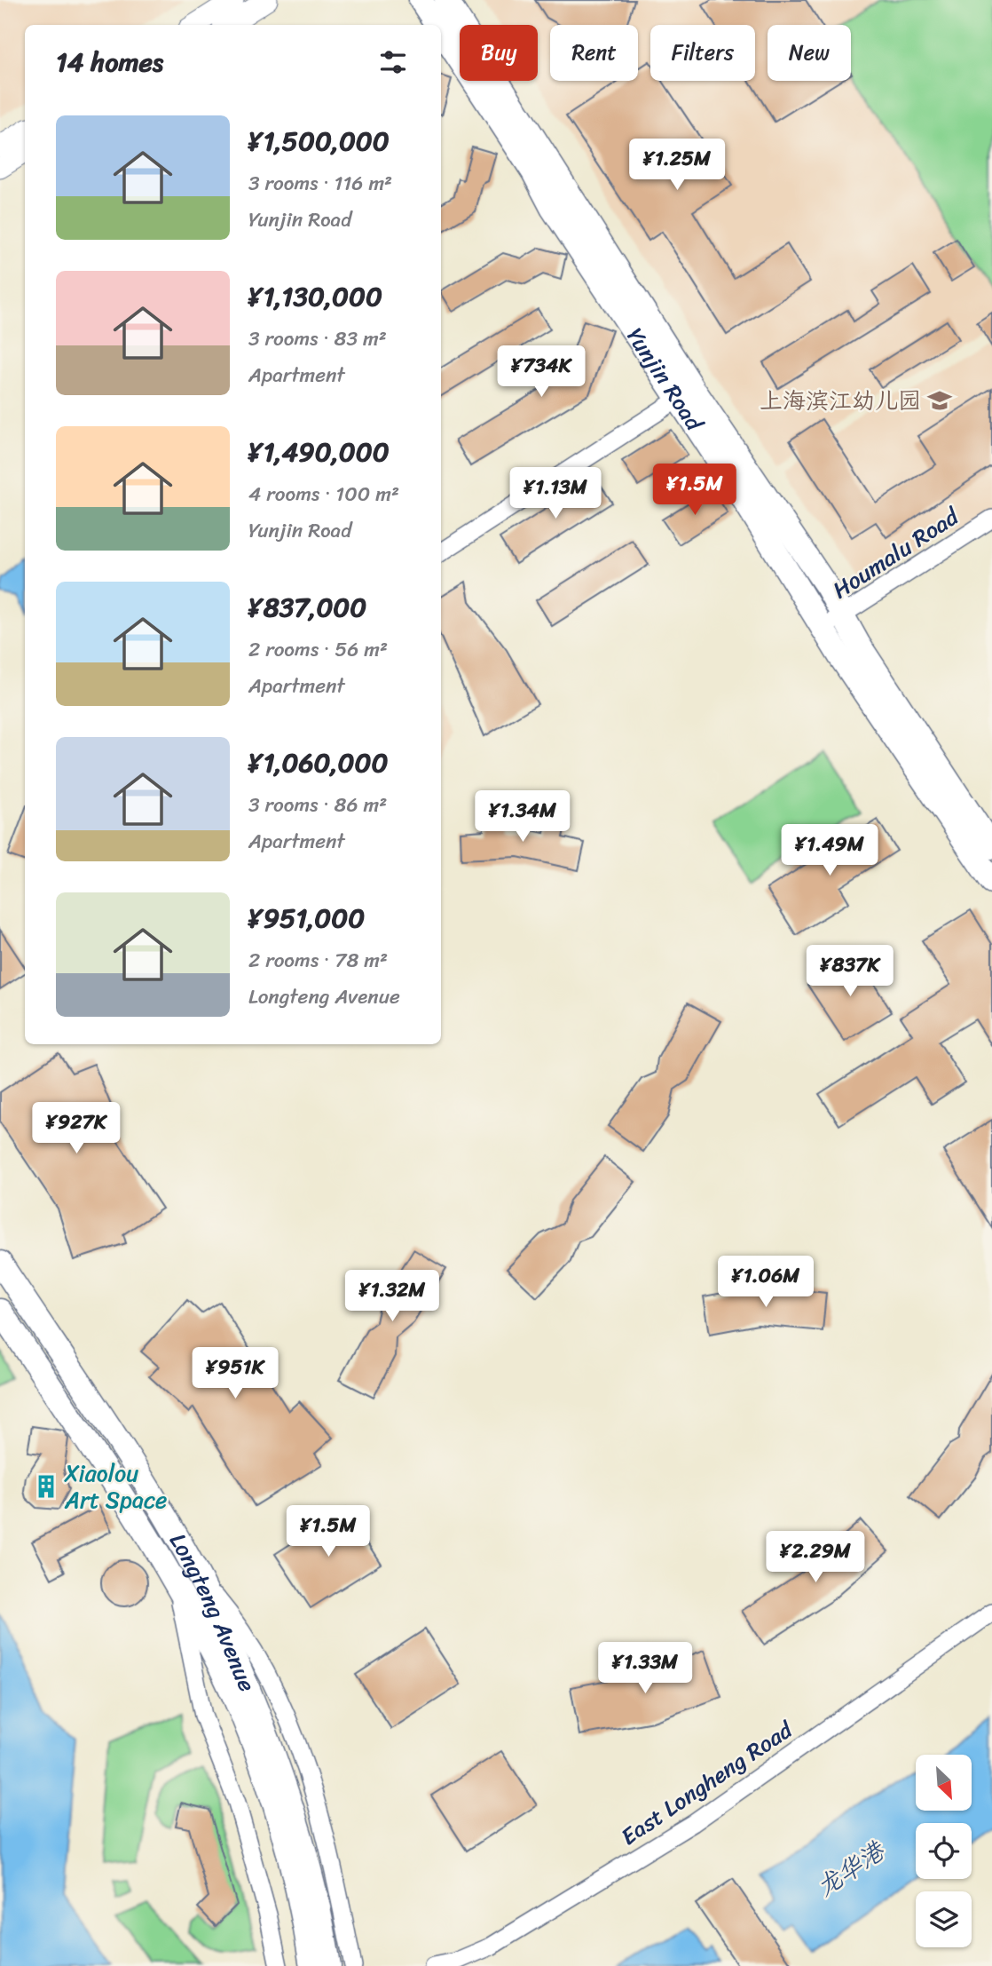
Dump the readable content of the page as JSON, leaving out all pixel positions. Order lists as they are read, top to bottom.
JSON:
{
  "streets": {
    "main road": ["Yunjin Road", "Longteng Avenue"],
    "street": ["Houmalu Road", "East Longheng Road"]
  },
  "crossings": [
    ["Yunjin Road", "Houmalu Road"]
  ],
  "water": ["龙华港"],
  "places": {
    "school or university": ["上海滨江幼儿园"],
    "building": ["Xiaolou Art Space"]
  },
  "north": "bottom right",
  "page": {
    "chip": [
      "Buy",
      "Rent",
      "Filters",
      "New"
    ],
    "heading": "14 homes",
    "list": [
      {
        "name": "¥1,500,000",
        "note": "3 rooms · 116 m² · Yunjin Road"
      },
      {
        "name": "¥1,130,000",
        "note": "3 rooms · 83 m² · Apartment"
      },
      {
        "name": "¥1,490,000",
        "note": "4 rooms · 100 m² · Yunjin Road"
      },
      {
        "name": "¥837,000",
        "note": "2 rooms · 56 m² · Apartment"
      },
      {
        "name": "¥1,060,000",
        "note": "3 rooms · 86 m² · Apartment"
      },
      {
        "name": "¥951,000",
        "note": "2 rooms · 78 m² · Longteng Avenue"
      }
    ],
    "price": [
      "¥1.25M",
      "¥734K",
      "¥1.5M",
      "¥1.13M",
      "¥1.34M",
      "¥1.49M",
      "¥837K",
      "¥927K",
      "¥1.06M",
      "¥1.32M",
      "¥951K",
      "¥1.5M",
      "¥2.29M",
      "¥1.33M"
    ]
  }
}
